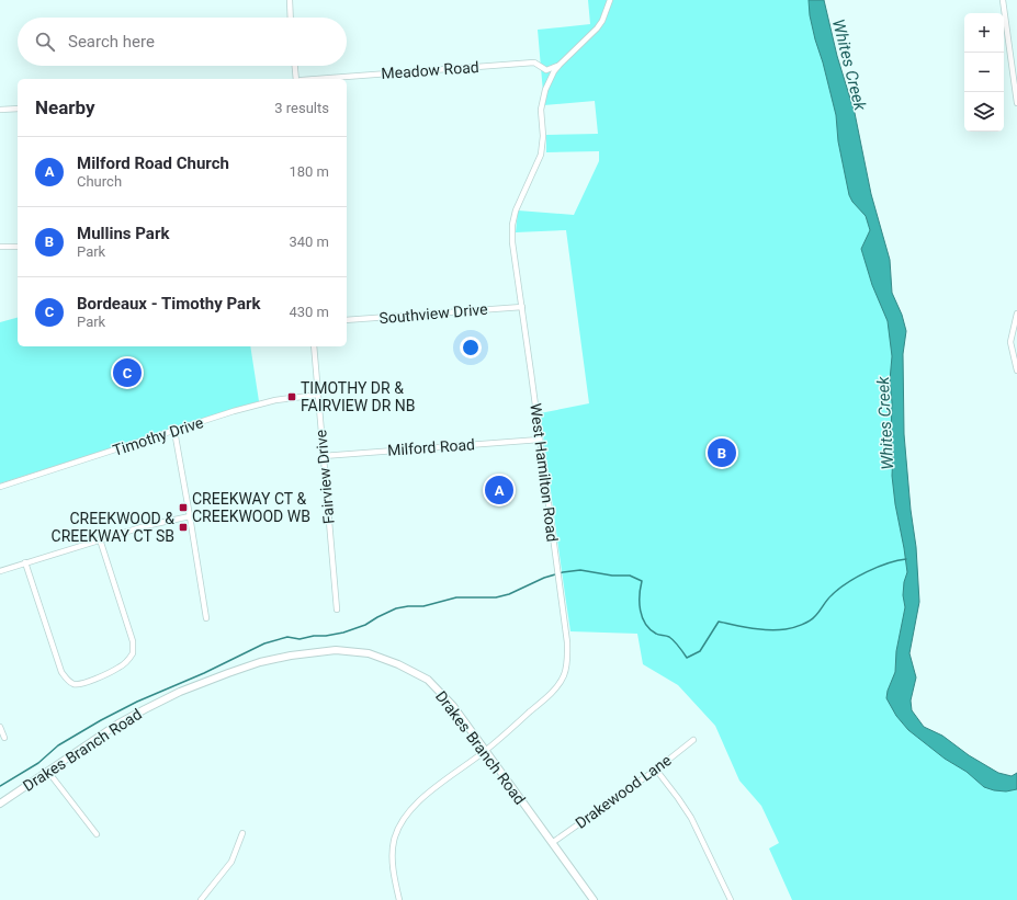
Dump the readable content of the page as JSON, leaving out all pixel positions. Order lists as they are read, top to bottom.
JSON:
{
  "streets": {
    "street": [
      "Meadow Road",
      "Southview Drive",
      "Timothy Drive",
      "Milford Road",
      "West Hamilton Road",
      "Fairview Drive",
      "Drakes Branch Road",
      "Drakewood Lane"
    ]
  },
  "crossings": [
    ["Meadow Road", "West Hamilton Road"],
    ["Southview Drive", "West Hamilton Road"],
    ["Timothy Drive", "Fairview Drive"],
    ["Milford Road", "West Hamilton Road"],
    ["Milford Road", "Fairview Drive"],
    ["West Hamilton Road", "Drakes Branch Road"],
    ["Drakes Branch Road", "Drakewood Lane"]
  ],
  "water": ["Whites Creek"],
  "places": {
    "transit": ["TIMOTHY DR & FAIRVIEW DR NB", "CREEKWAY CT & CREEKWOOD WB", "CREEKWOOD & CREEKWAY CT SB"]
  },
  "page": {
    "map_buttons": ["+", "−"],
    "search": "Search here",
    "heading": ["Nearby", "3 results"],
    "list": [
      {
        "mark": "A",
        "name": "Milford Road Church",
        "note": "Church",
        "value": "180 m"
      },
      {
        "mark": "B",
        "name": "Mullins Park",
        "note": "Park",
        "value": "340 m"
      },
      {
        "mark": "C",
        "name": "Bordeaux - Timothy Park",
        "note": "Park",
        "value": "430 m"
      }
    ],
    "pins": ["C", "B", "A"]
  }
}
